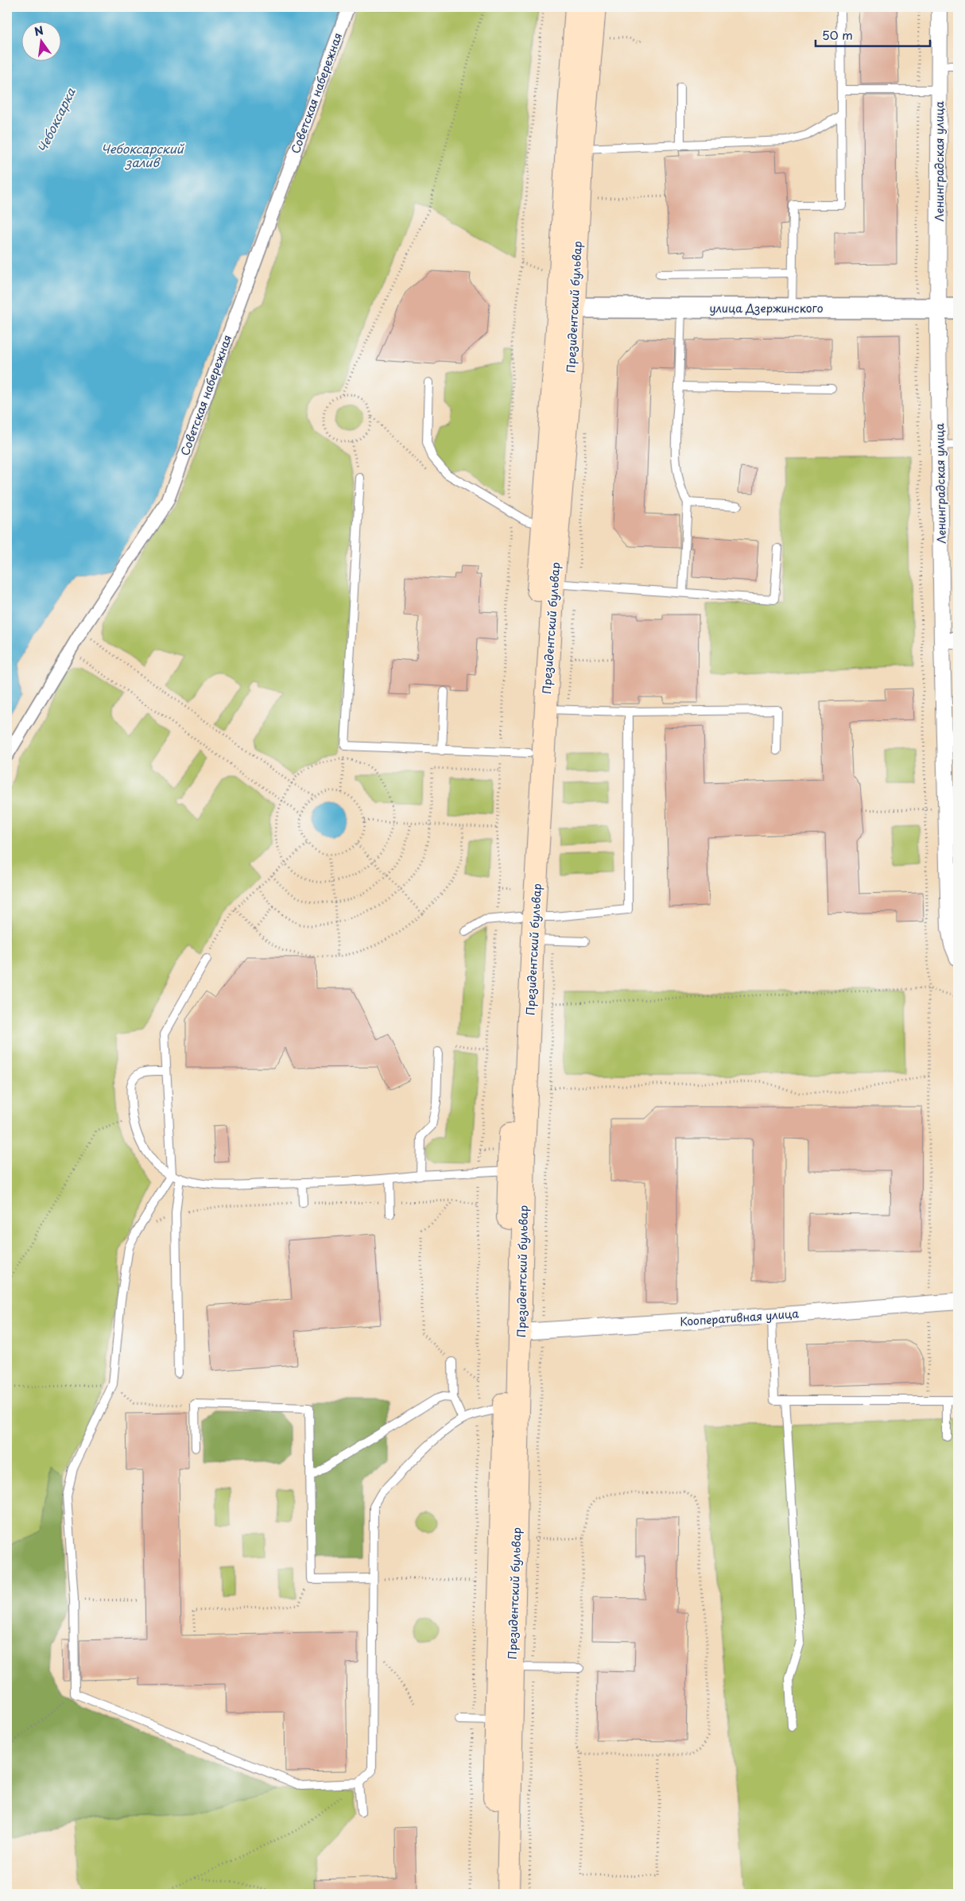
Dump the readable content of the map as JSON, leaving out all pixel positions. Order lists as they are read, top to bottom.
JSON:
{
  "streets": {
    "main road": ["Президентский бульвар"],
    "street": [
      "Советская набережная",
      "Ленинградская улица",
      "улица Дзержинского",
      "Кооперативная улица"
    ]
  },
  "crossings": [
    ["Ленинградская улица", "улица Дзержинского"],
    ["Президентский бульвар", "улица Дзержинского"],
    ["Президентский бульвар", "Кооперативная улица"]
  ],
  "water": ["Чебоксарка", "Чебоксарский залив"],
  "scale_bar": "50 m",
  "north": "top"
}
